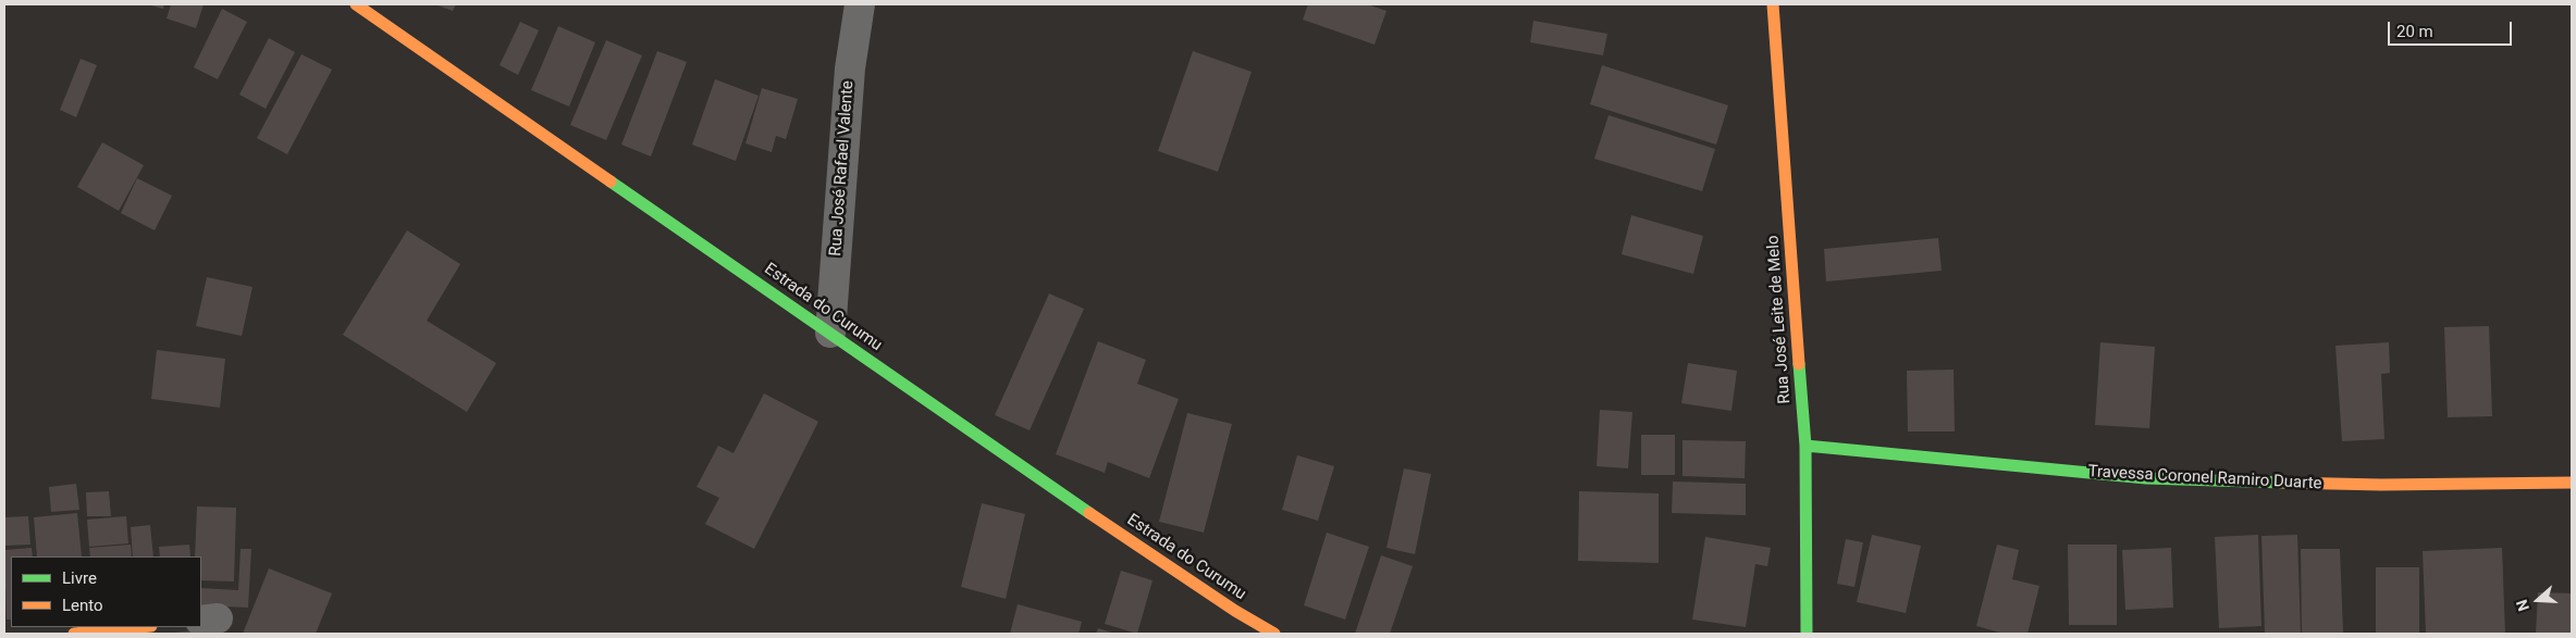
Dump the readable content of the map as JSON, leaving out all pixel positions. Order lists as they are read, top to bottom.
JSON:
{
  "streets": {
    "street": [
      "Rua José Rafael Valente",
      "Estrada do Curumu",
      "Rua José Leite de Melo",
      "Travessa Coronel Ramiro Duarte"
    ]
  },
  "crossings": [
    ["Rua José Rafael Valente", "Estrada do Curumu"],
    ["Rua José Leite de Melo", "Travessa Coronel Ramiro Duarte"]
  ],
  "legend": ["Livre", "Lento"],
  "scale_bar": "20 m",
  "north": "left"
}
